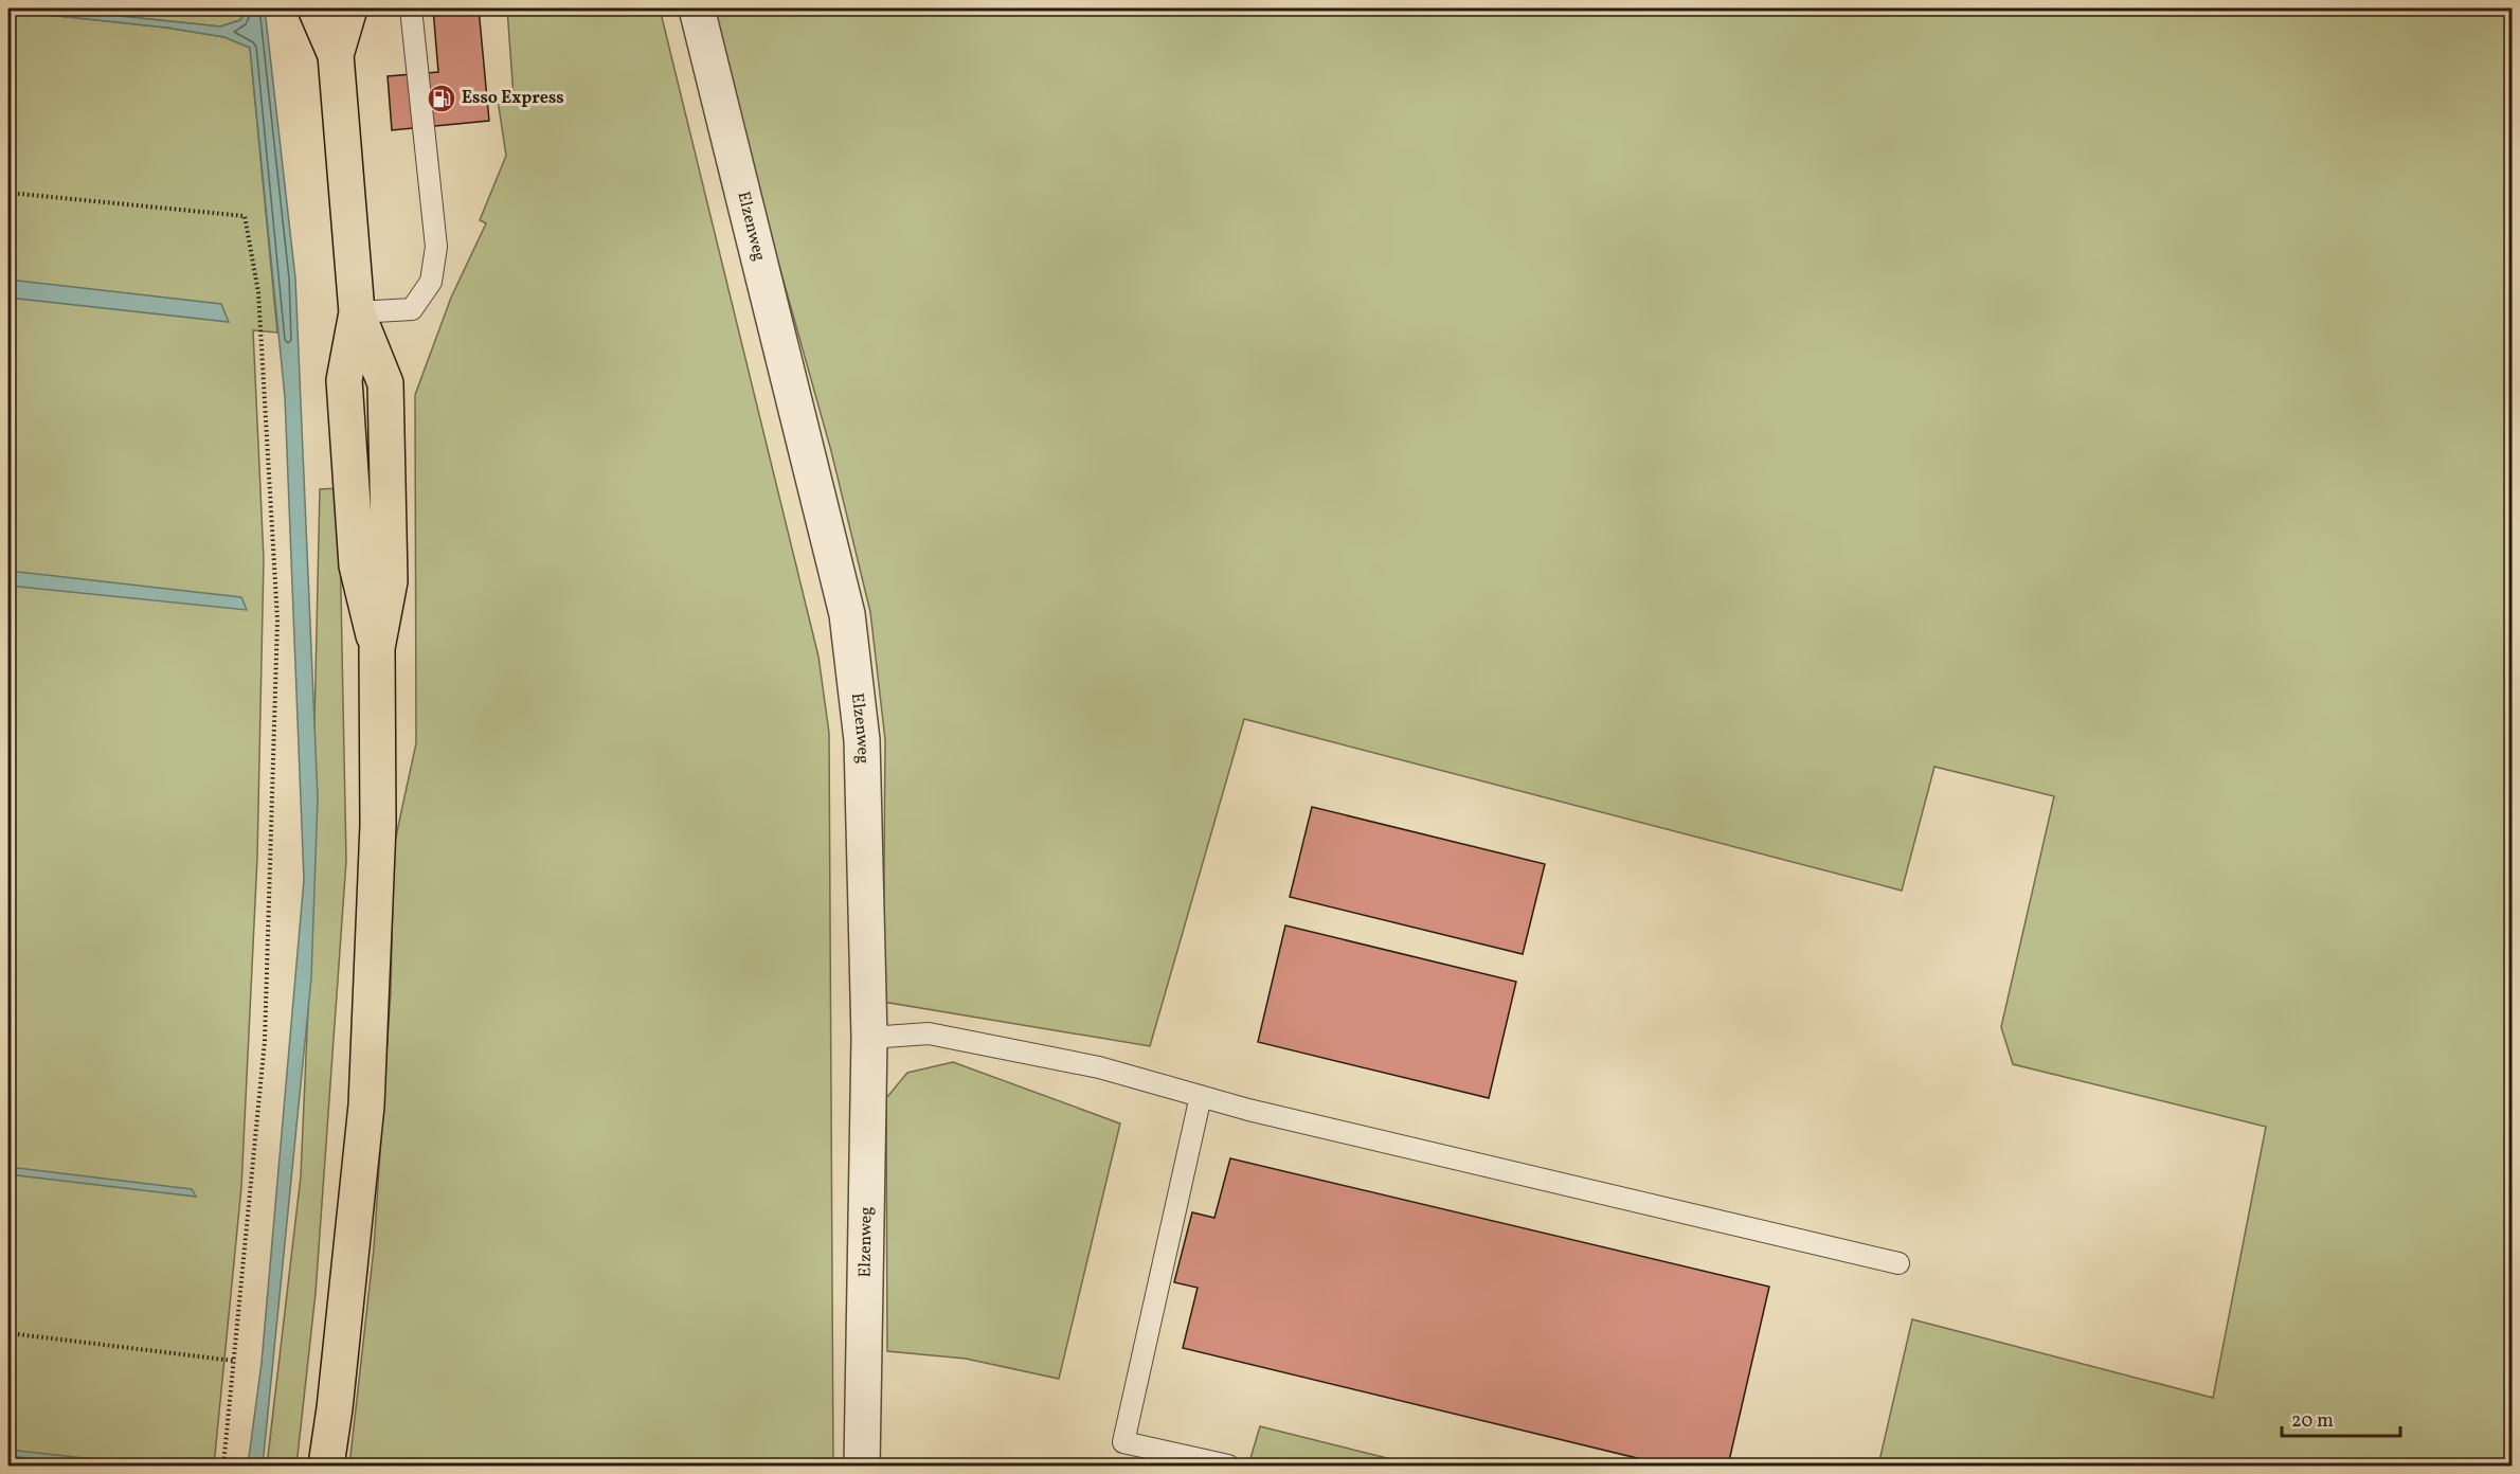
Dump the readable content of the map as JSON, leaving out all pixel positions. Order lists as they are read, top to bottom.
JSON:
{
  "streets": {
    "street": ["Elzenweg"]
  },
  "places": {
    "fuel station": ["Esso Express"]
  },
  "scale_bar": "20 m"
}
